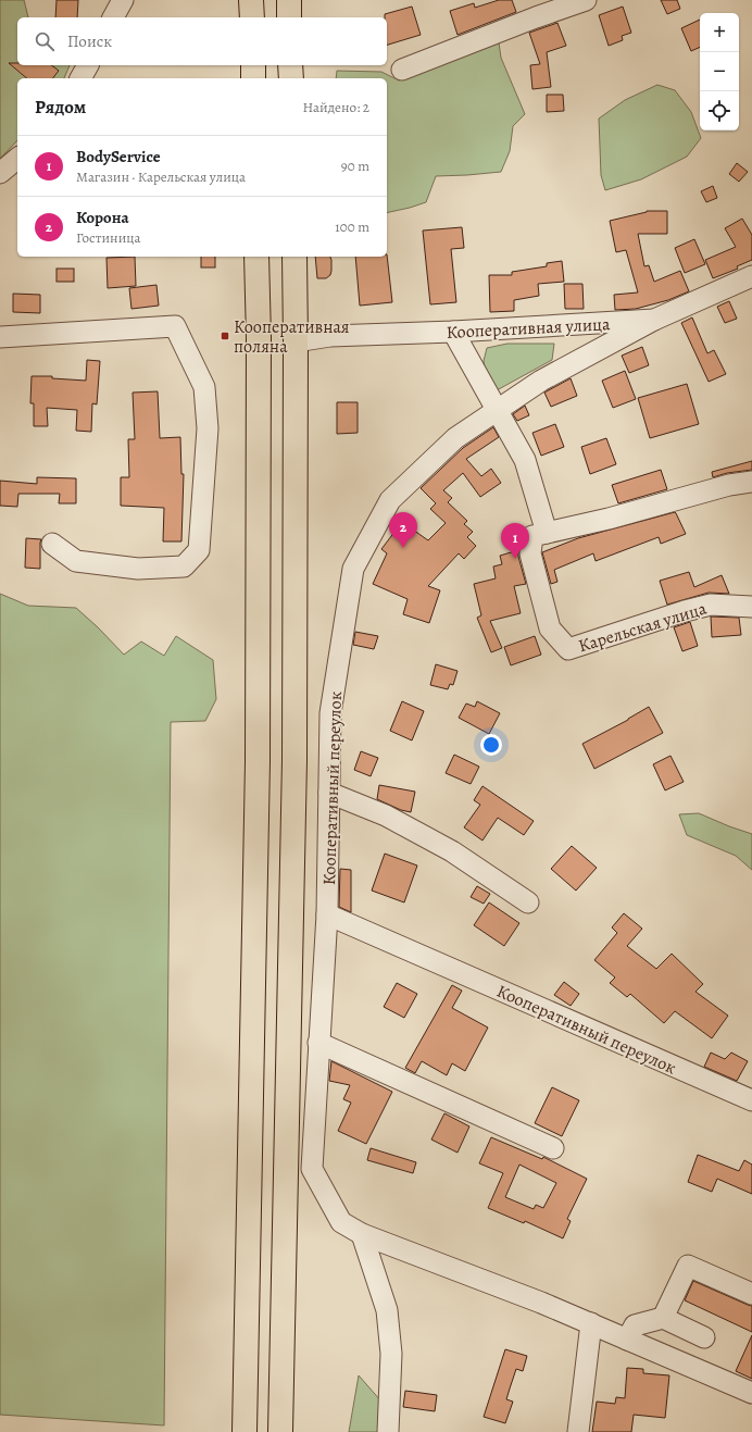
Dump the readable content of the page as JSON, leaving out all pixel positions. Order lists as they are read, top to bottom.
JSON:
{
  "streets": {
    "street": ["Кооперативная улица", "Карельская улица", "Кооперативный переулок"]
  },
  "crossings": [
    ["Кооперативная улица", "Кооперативный переулок"]
  ],
  "places": {
    "transit": ["Кооперативная поляна"]
  },
  "page": {
    "map_buttons": ["+", "−"],
    "search": "Поиск",
    "heading": ["Рядом", "Найдено: 2"],
    "list": [
      {
        "mark": "1",
        "name": "BodyService",
        "note": "Магазин · Карельская улица",
        "value": "90 m"
      },
      {
        "mark": "2",
        "name": "Корона",
        "note": "Гостиница",
        "value": "100 m"
      }
    ],
    "pins": ["2", "1"]
  }
}
